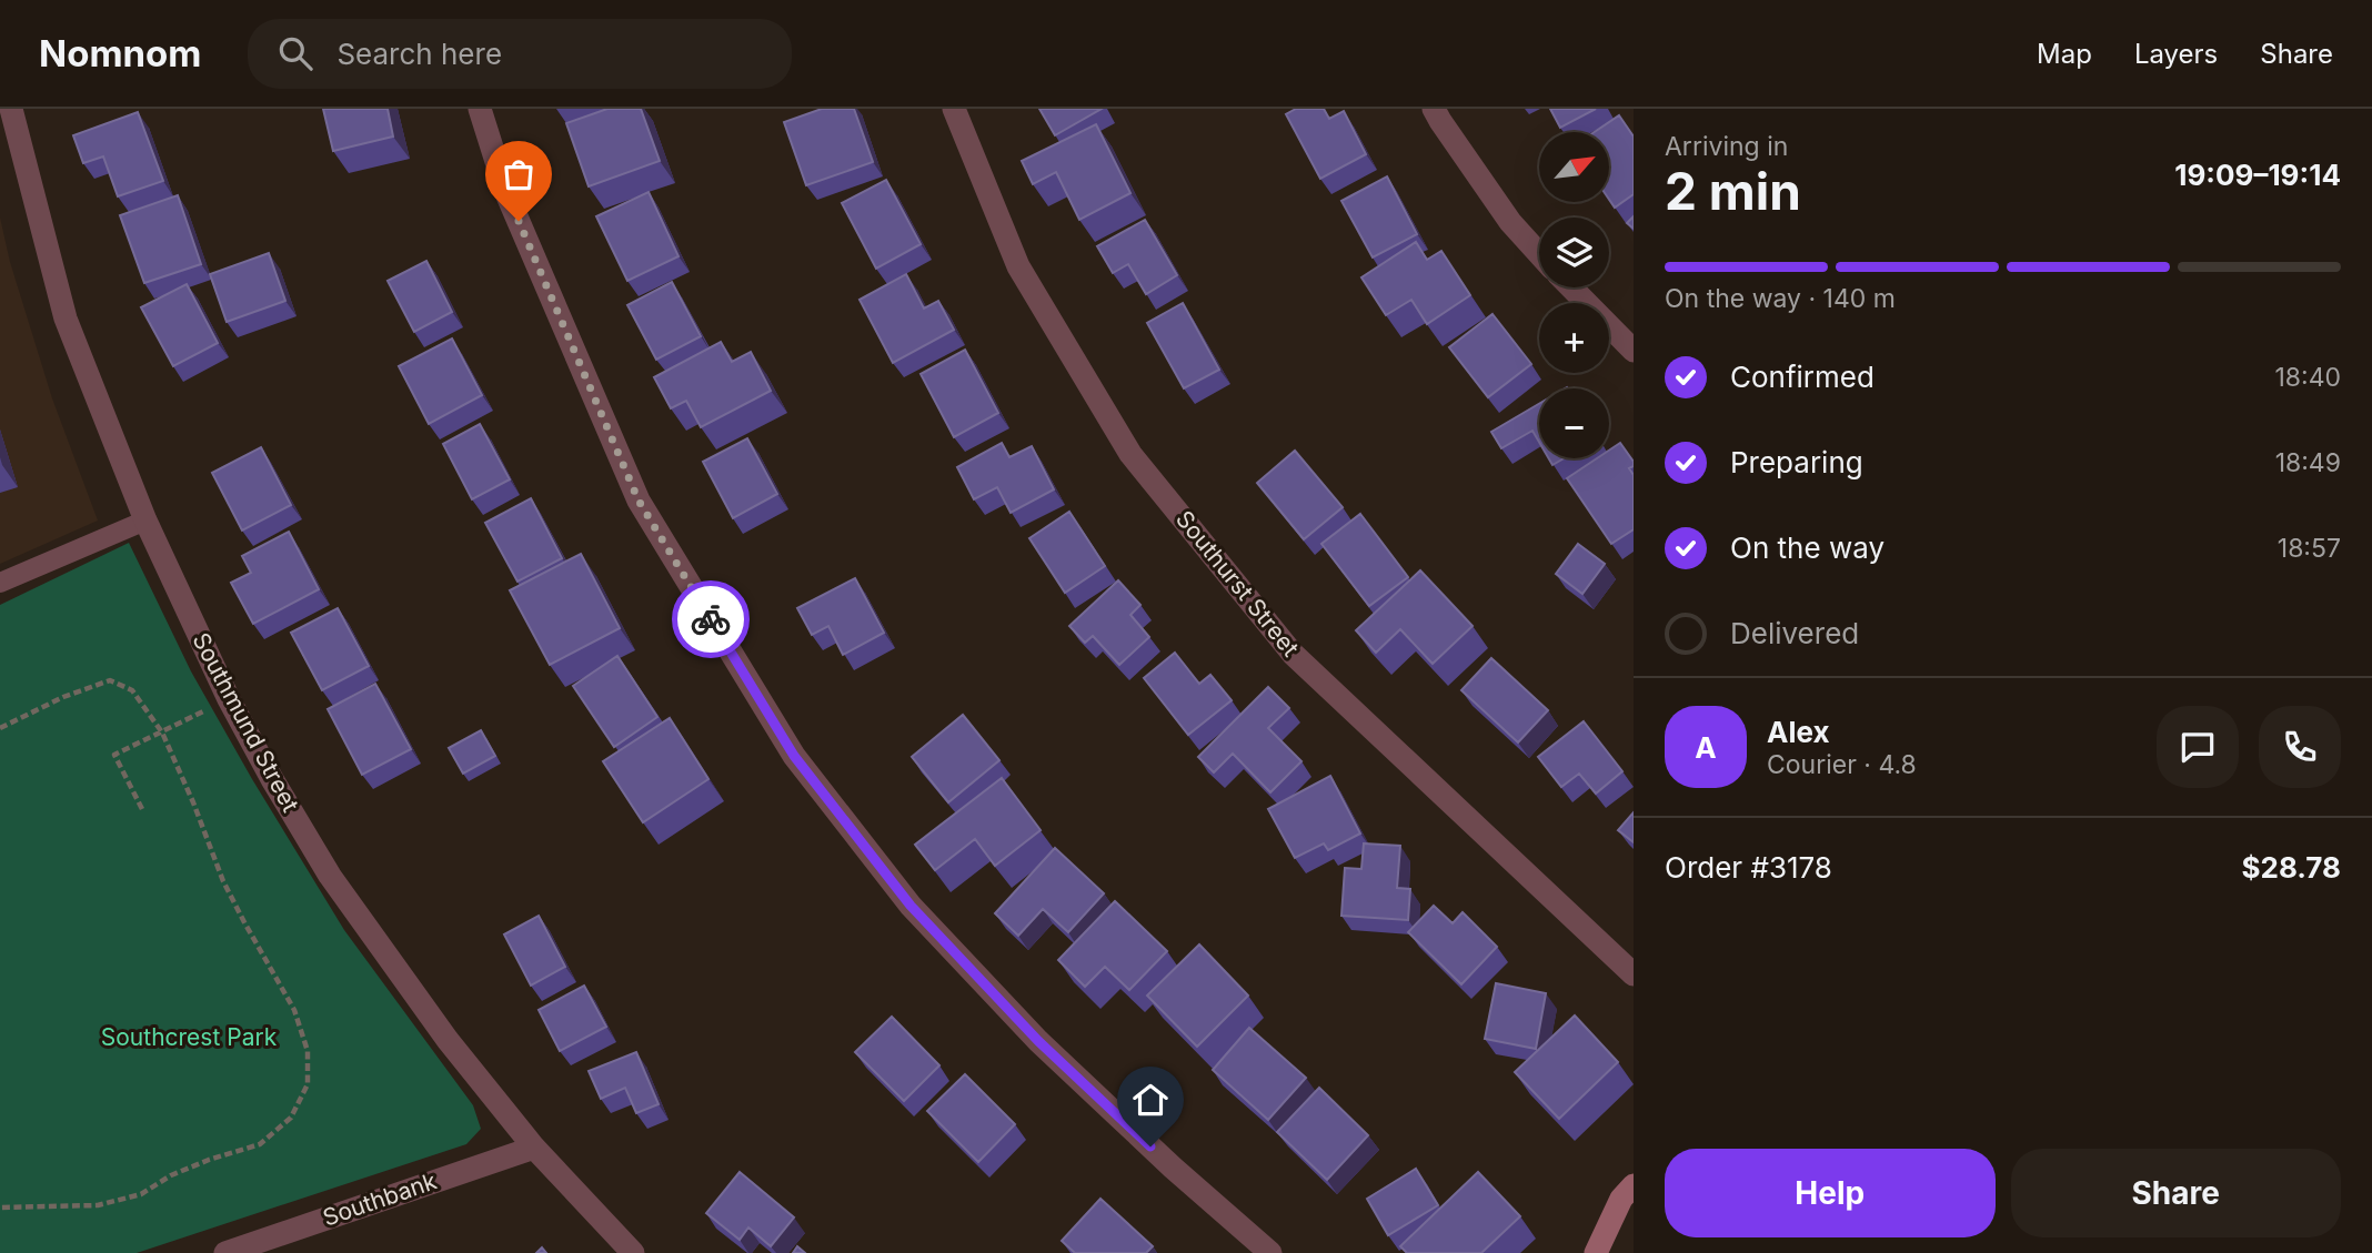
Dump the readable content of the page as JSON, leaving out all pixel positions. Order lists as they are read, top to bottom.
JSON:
{
  "streets": {
    "street": ["Southurst Street", "Southmund Street", "Southbank"]
  },
  "crossings": [
    ["Southmund Street", "Southbank"]
  ],
  "parks": ["Southcrest Park"],
  "north": "top right",
  "page": {
    "header": "Nomnom",
    "search": "Search here",
    "nav": ["Map", "Layers", "Share"],
    "heading": ["2 min", "Arriving in", "19:09–19:14"],
    "panel": [
      "Alex",
      "Courier · 4.8",
      "Order #3178",
      "$28.78"
    ],
    "map_buttons": ["+", "−"],
    "bar": "On the way · 140 m",
    "list": [
      ["Confirmed", "18:40"],
      ["Preparing", "18:49"],
      ["On the way", "18:57"],
      "Delivered"
    ],
    "round": "A",
    "buttons": ["Help", "Share"]
  }
}
